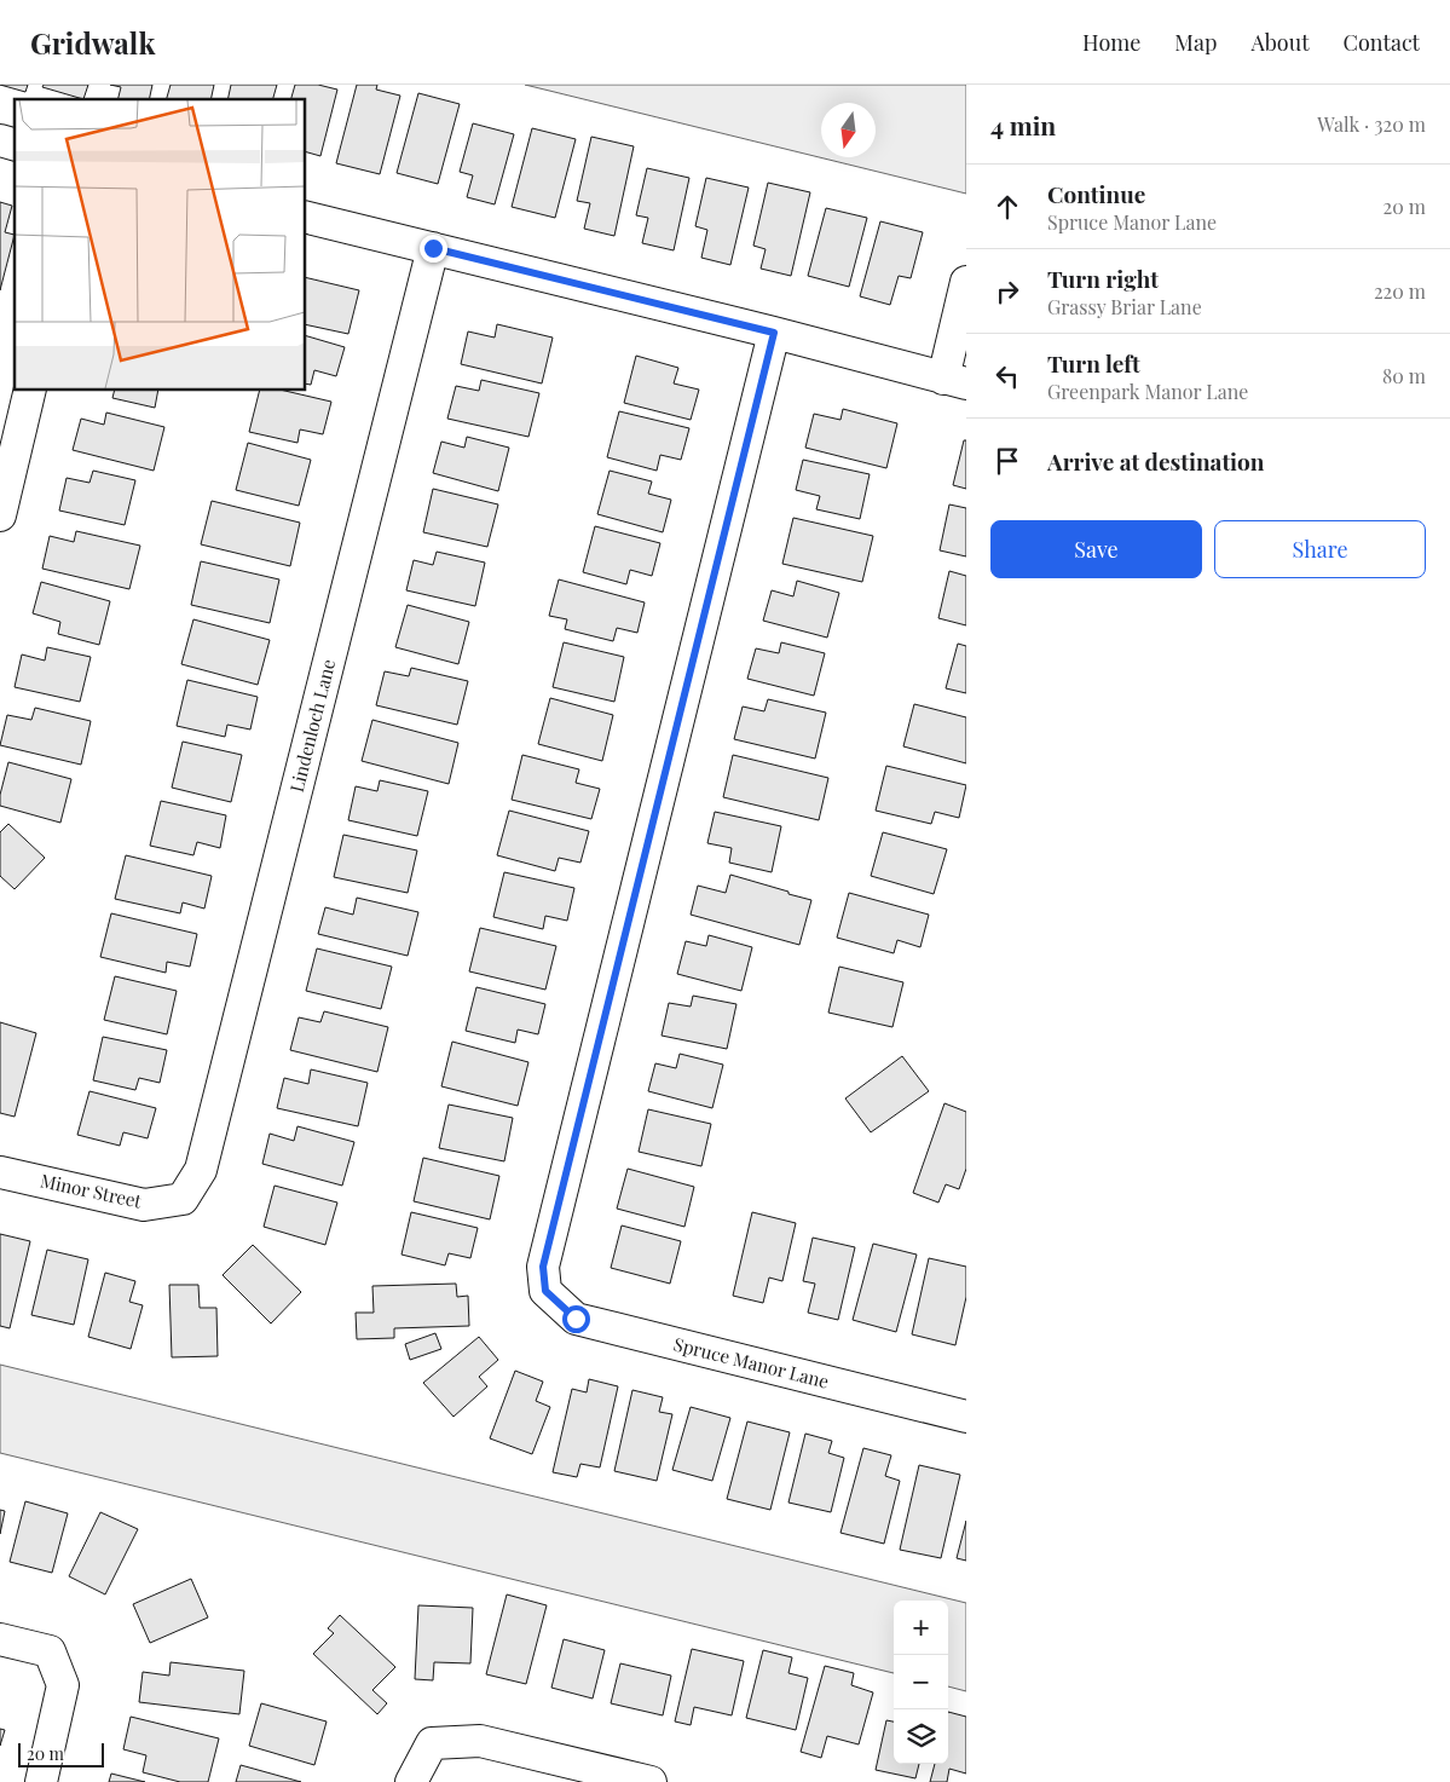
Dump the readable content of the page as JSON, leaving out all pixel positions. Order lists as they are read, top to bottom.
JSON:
{
  "streets": {
    "street": ["Lindenloch Lane", "Minor Street", "Spruce Manor Lane"]
  },
  "crossings": [
    ["Lindenloch Lane", "Minor Street"]
  ],
  "scale_bar": "20 m",
  "north": "bottom",
  "page": {
    "header": "Gridwalk",
    "nav": [
      "Home",
      "Map",
      "About",
      "Contact"
    ],
    "heading": ["4 min", "Walk · 320 m"],
    "list": [
      ["Continue", "Spruce Manor Lane", "20 m"],
      ["Turn right", "Grassy Briar Lane", "220 m"],
      ["Turn left", "Greenpark Manor Lane", "80 m"],
      "Arrive at destination"
    ],
    "buttons": ["Save", "Share"],
    "map_buttons": ["+", "−"],
    "scale": "20 m"
  }
}
